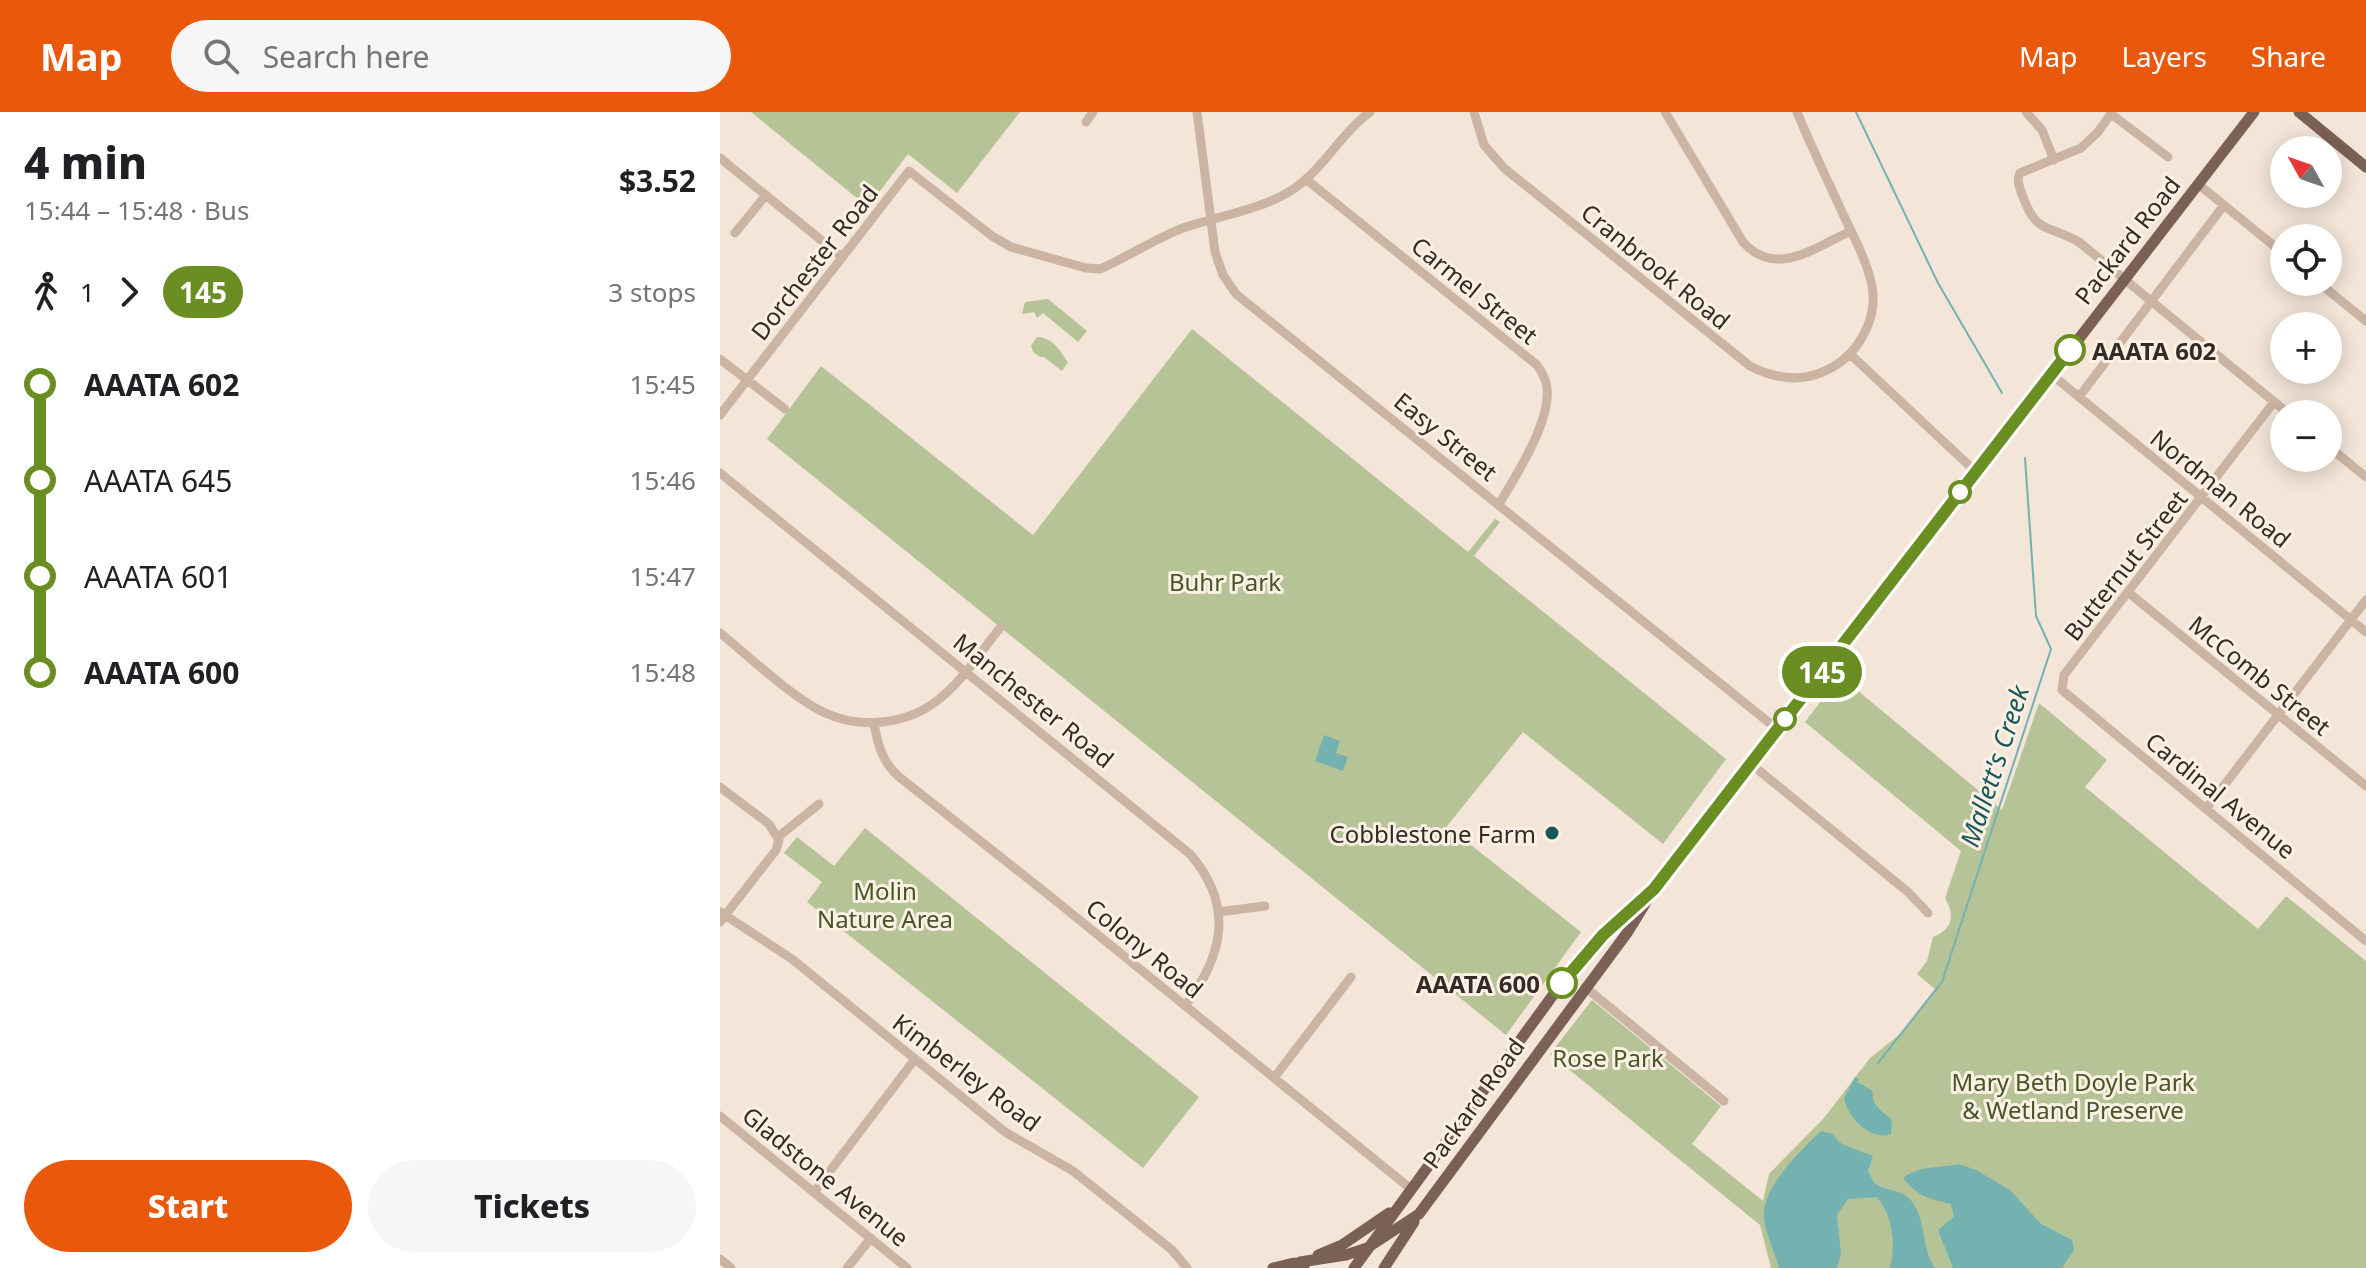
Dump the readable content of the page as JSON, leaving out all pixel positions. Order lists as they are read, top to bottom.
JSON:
{
  "streets": {
    "main road": ["Packard Road"],
    "street": [
      "Dorchester Road",
      "Cranbrook Road",
      "Carmel Street",
      "Easy Street",
      "Nordman Road",
      "Butternut Street",
      "McComb Street",
      "Manchester Road",
      "Cardinal Avenue",
      "Colony Road",
      "Kimberley Road",
      "Gladstone Avenue"
    ]
  },
  "crossings": [
    ["Packard Road", "Easy Street"],
    ["Packard Road", "Nordman Road"],
    ["Packard Road", "Colony Road"],
    ["Dorchester Road", "Easy Street"],
    ["Carmel Street", "Easy Street"],
    ["Nordman Road", "Butternut Street"],
    ["Butternut Street", "McComb Street"],
    ["Butternut Street", "Cardinal Avenue"],
    ["Manchester Road", "Colony Road"]
  ],
  "water": ["Mallett's Creek"],
  "parks": [
    "Buhr Park",
    "Molin Nature Area",
    "Rose Park",
    "Mary Beth Doyle Park & Wetland Preserve"
  ],
  "places": ["AAATA 602", "Cobblestone Farm", "AAATA 600"],
  "lines": ["bus line 145"],
  "north": "top left",
  "page": {
    "header": "Map",
    "search": "Search here",
    "nav": ["Map", "Layers", "Share"],
    "heading": ["4 min", "15:44 – 15:48 · Bus", "$3.52"],
    "on_map": "145",
    "map_buttons": ["+", "−"],
    "legs": ["1", "145", "3 stops"],
    "list": [
      {
        "name": "AAATA 602",
        "value": "15:45"
      },
      {
        "name": "AAATA 645",
        "value": "15:46"
      },
      {
        "name": "AAATA 601",
        "value": "15:47"
      },
      {
        "name": "AAATA 600",
        "value": "15:48"
      }
    ],
    "buttons": ["Start", "Tickets"]
  }
}
